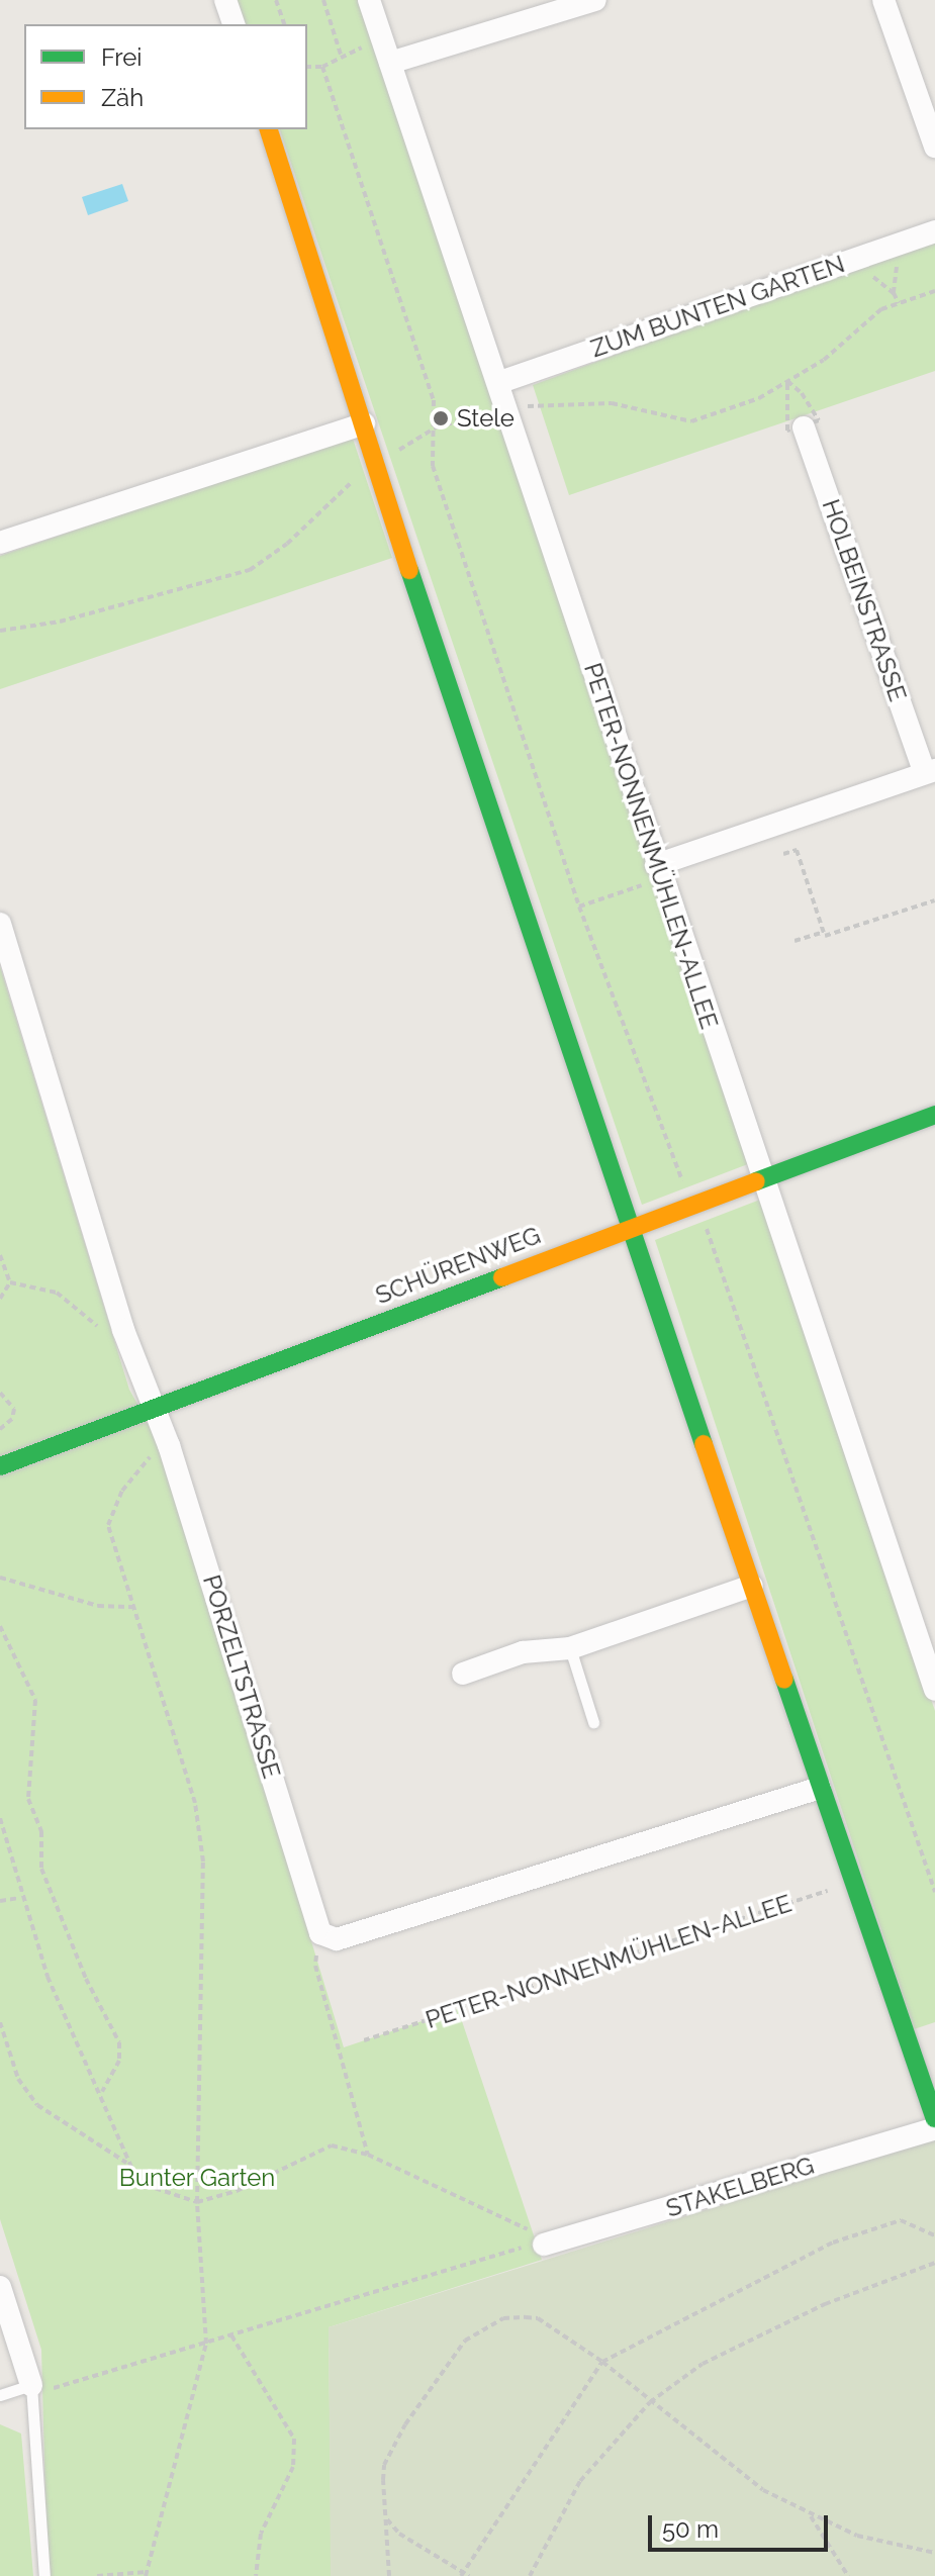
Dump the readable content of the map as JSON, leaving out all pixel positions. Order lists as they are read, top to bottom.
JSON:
{
  "streets": {
    "street": [
      "ZUM BUNTEN GARTEN",
      "HOLBEINSTRASSE",
      "PETER-NONNENMÜHLEN-ALLEE",
      "SCHÜRENWEG",
      "PORZELTSTRASSE",
      "STAKELBERG"
    ]
  },
  "crossings": [
    ["ZUM BUNTEN GARTEN", "PETER-NONNENMÜHLEN-ALLEE"],
    ["HOLBEINSTRASSE", "PETER-NONNENMÜHLEN-ALLEE"],
    ["PETER-NONNENMÜHLEN-ALLEE", "SCHÜRENWEG"],
    ["SCHÜRENWEG", "PORZELTSTRASSE"]
  ],
  "parks": ["Bunter Garten"],
  "places": ["Stele"],
  "legend": ["Frei", "Zäh"],
  "scale_bar": "50 m"
}
